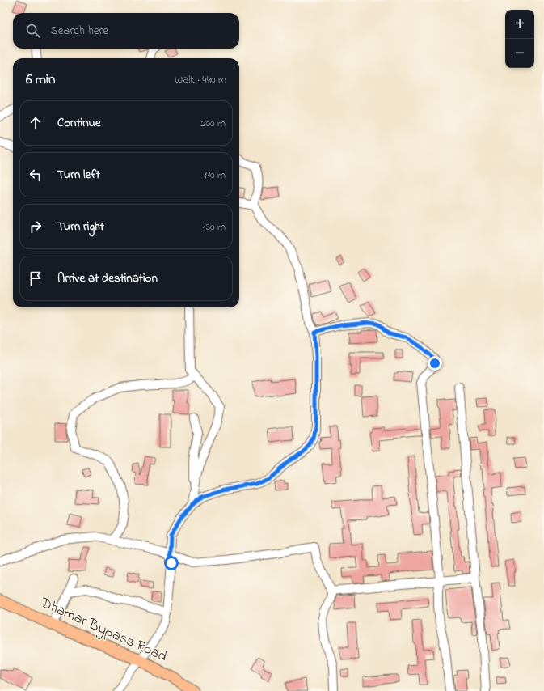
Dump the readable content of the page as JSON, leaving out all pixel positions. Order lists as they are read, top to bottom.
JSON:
{
  "streets": {
    "main road": ["Dhamar Bypass Road"]
  },
  "page": {
    "map_buttons": ["+", "−"],
    "search": "Search here",
    "heading": ["6 min", "Walk · 440 m"],
    "list": [
      ["Continue", "200 m"],
      ["Turn left", "110 m"],
      ["Turn right", "130 m"],
      "Arrive at destination"
    ]
  }
}
